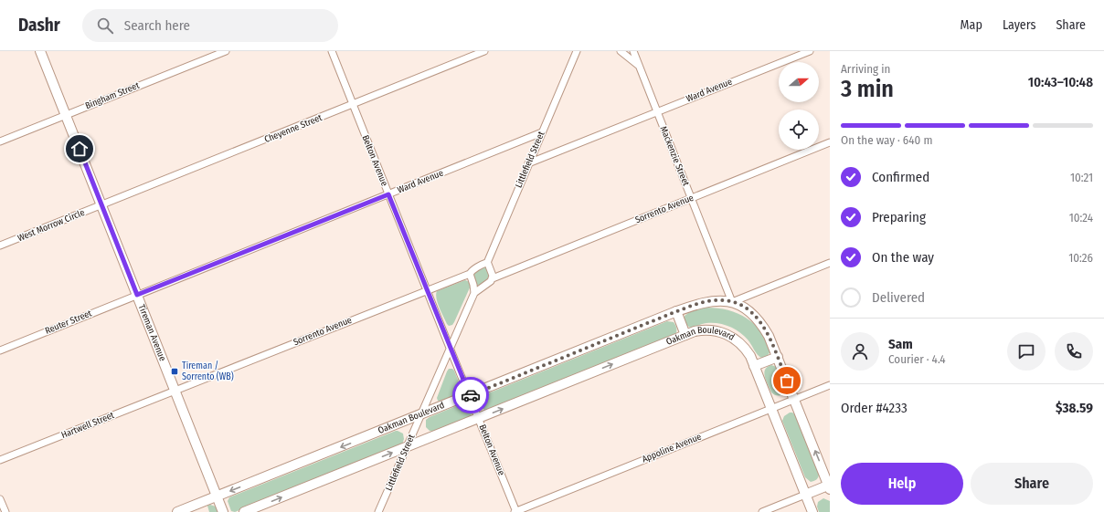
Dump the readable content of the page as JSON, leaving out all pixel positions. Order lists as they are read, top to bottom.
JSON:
{
  "streets": {
    "street": [
      "Ward Avenue",
      "Bingham Street",
      "Cheyenne Street",
      "Mackenzie Street",
      "Littlefield Street",
      "Belton Avenue",
      "Sorrento Avenue",
      "West Morrow Circle",
      "Reuter Street",
      "Tireman Avenue",
      "Oakman Boulevard",
      "Hartwell Street",
      "Appoline Avenue"
    ]
  },
  "crossings": [
    ["Ward Avenue", "Mackenzie Street"],
    ["Ward Avenue", "Littlefield Street"],
    ["Ward Avenue", "Belton Avenue"],
    ["Ward Avenue", "Reuter Street"],
    ["Ward Avenue", "Tireman Avenue"],
    ["Bingham Street", "Tireman Avenue"],
    ["Cheyenne Street", "Belton Avenue"],
    ["Cheyenne Street", "West Morrow Circle"],
    ["Cheyenne Street", "Tireman Avenue"],
    ["Mackenzie Street", "Sorrento Avenue"],
    ["Mackenzie Street", "Oakman Boulevard"],
    ["Littlefield Street", "Belton Avenue"],
    ["Littlefield Street", "Sorrento Avenue"],
    ["Littlefield Street", "Oakman Boulevard"],
    ["Belton Avenue", "Sorrento Avenue"],
    ["Belton Avenue", "Oakman Boulevard"],
    ["Belton Avenue", "Appoline Avenue"],
    ["Sorrento Avenue", "Tireman Avenue"],
    ["Sorrento Avenue", "Hartwell Street"],
    ["West Morrow Circle", "Tireman Avenue"],
    ["Reuter Street", "Tireman Avenue"],
    ["Tireman Avenue", "Oakman Boulevard"],
    ["Tireman Avenue", "Hartwell Street"],
    ["Oakman Boulevard", "Appoline Avenue"]
  ],
  "places": {
    "transit": ["Tireman / Sorrento (WB)"]
  },
  "north": "right",
  "page": {
    "header": "Dashr",
    "search": "Search here",
    "nav": ["Map", "Layers", "Share"],
    "heading": ["3 min", "Arriving in", "10:43–10:48"],
    "panel": [
      "Sam",
      "Courier · 4.4",
      "Order #4233",
      "$38.59"
    ],
    "bar": "On the way · 640 m",
    "list": [
      ["Confirmed", "10:21"],
      ["Preparing", "10:24"],
      ["On the way", "10:26"],
      "Delivered"
    ],
    "buttons": ["Help", "Share"]
  }
}
